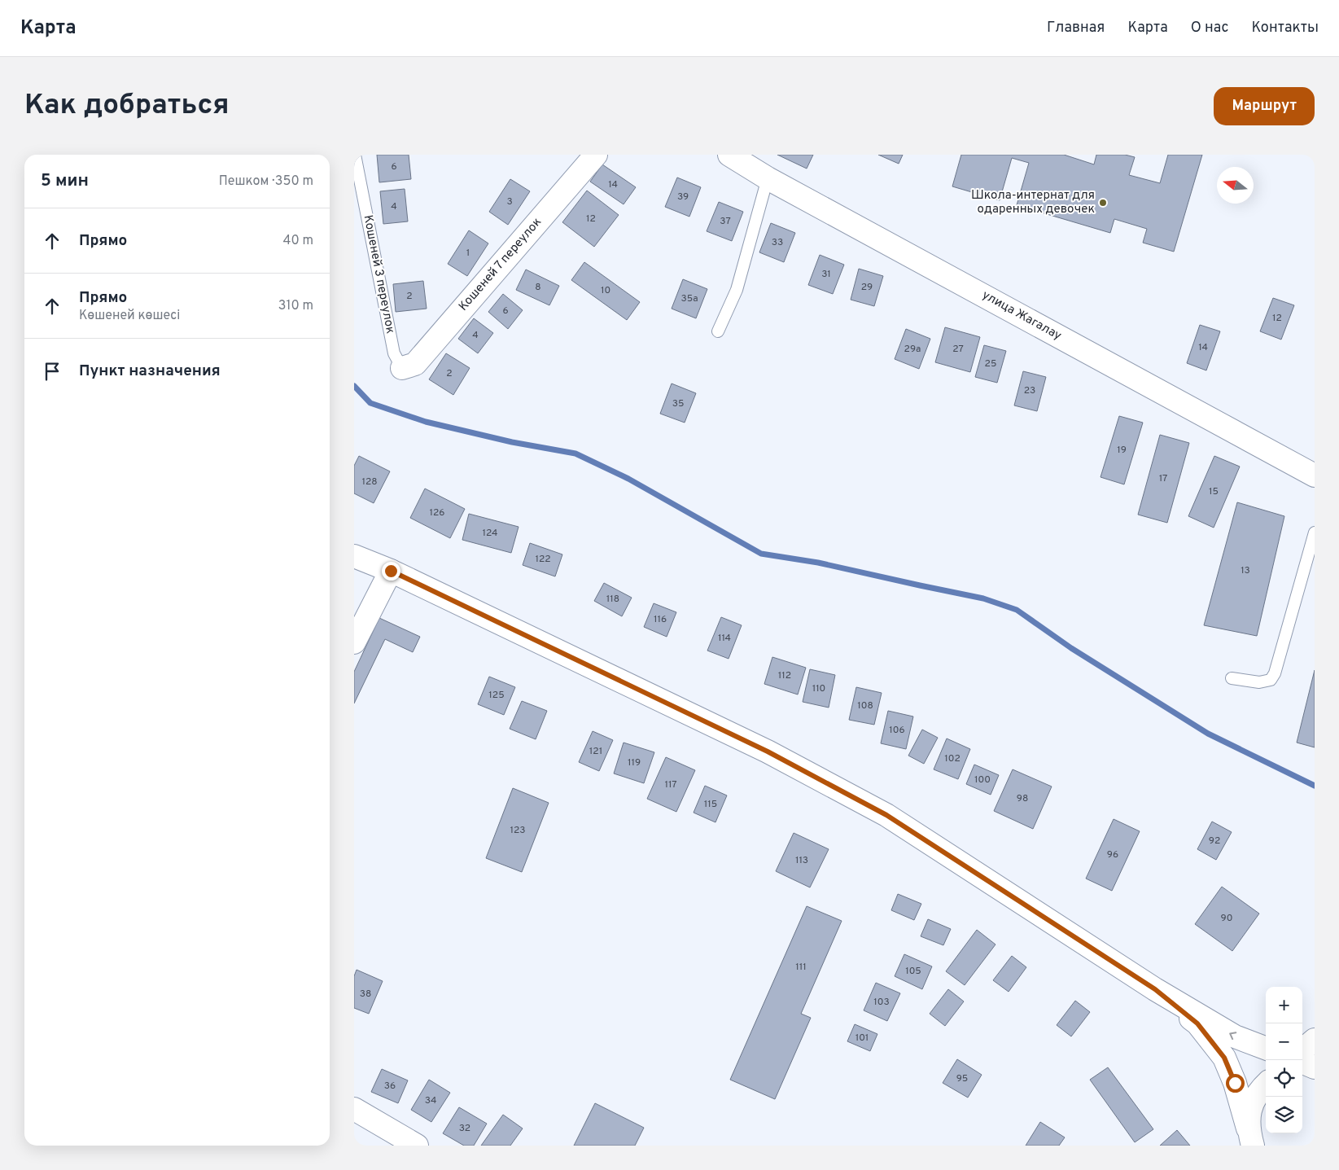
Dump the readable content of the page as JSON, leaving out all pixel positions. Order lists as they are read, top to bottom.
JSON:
{
  "streets": {
    "main road": ["Кошеней 7 переулок", "улица Жагалау"],
    "lane": ["Кошеней 3 переулок"]
  },
  "crossings": [
    ["Кошеней 7 переулок", "Кошеней 3 переулок"]
  ],
  "places": ["Школа-интернат для одаренных девочек"],
  "house_numbers": [
    "6",
    "14",
    "39",
    "3",
    "4",
    "12",
    "37",
    "33",
    "1",
    "31",
    "8",
    "29",
    "10",
    "2",
    "35а",
    "6",
    "12",
    "4",
    "14",
    "29а",
    "27",
    "25",
    "2",
    "23",
    "35",
    "19",
    "17",
    "128",
    "15",
    "126",
    "124",
    "122",
    "13",
    "118",
    "116",
    "114",
    "112",
    "110",
    "125",
    "108",
    "106",
    "121",
    "102",
    "119",
    "100",
    "117",
    "98",
    "115",
    "123",
    "92",
    "96",
    "113",
    "90",
    "111",
    "105",
    "38",
    "103",
    "101",
    "95",
    "36",
    "34",
    "32"
  ],
  "north": "left",
  "page": {
    "header": "Карта",
    "nav": [
      "Главная",
      "Карта",
      "О нас",
      "Контакты"
    ],
    "buttons": "Маршрут",
    "title": "Как добраться",
    "heading": ["5 мин", "Пешком · 350 m"],
    "list": [
      ["Прямо", "40 m"],
      ["Прямо", "Көшеней көшесі", "310 m"],
      "Пункт назначения"
    ],
    "map_buttons": ["+", "−"]
  }
}
